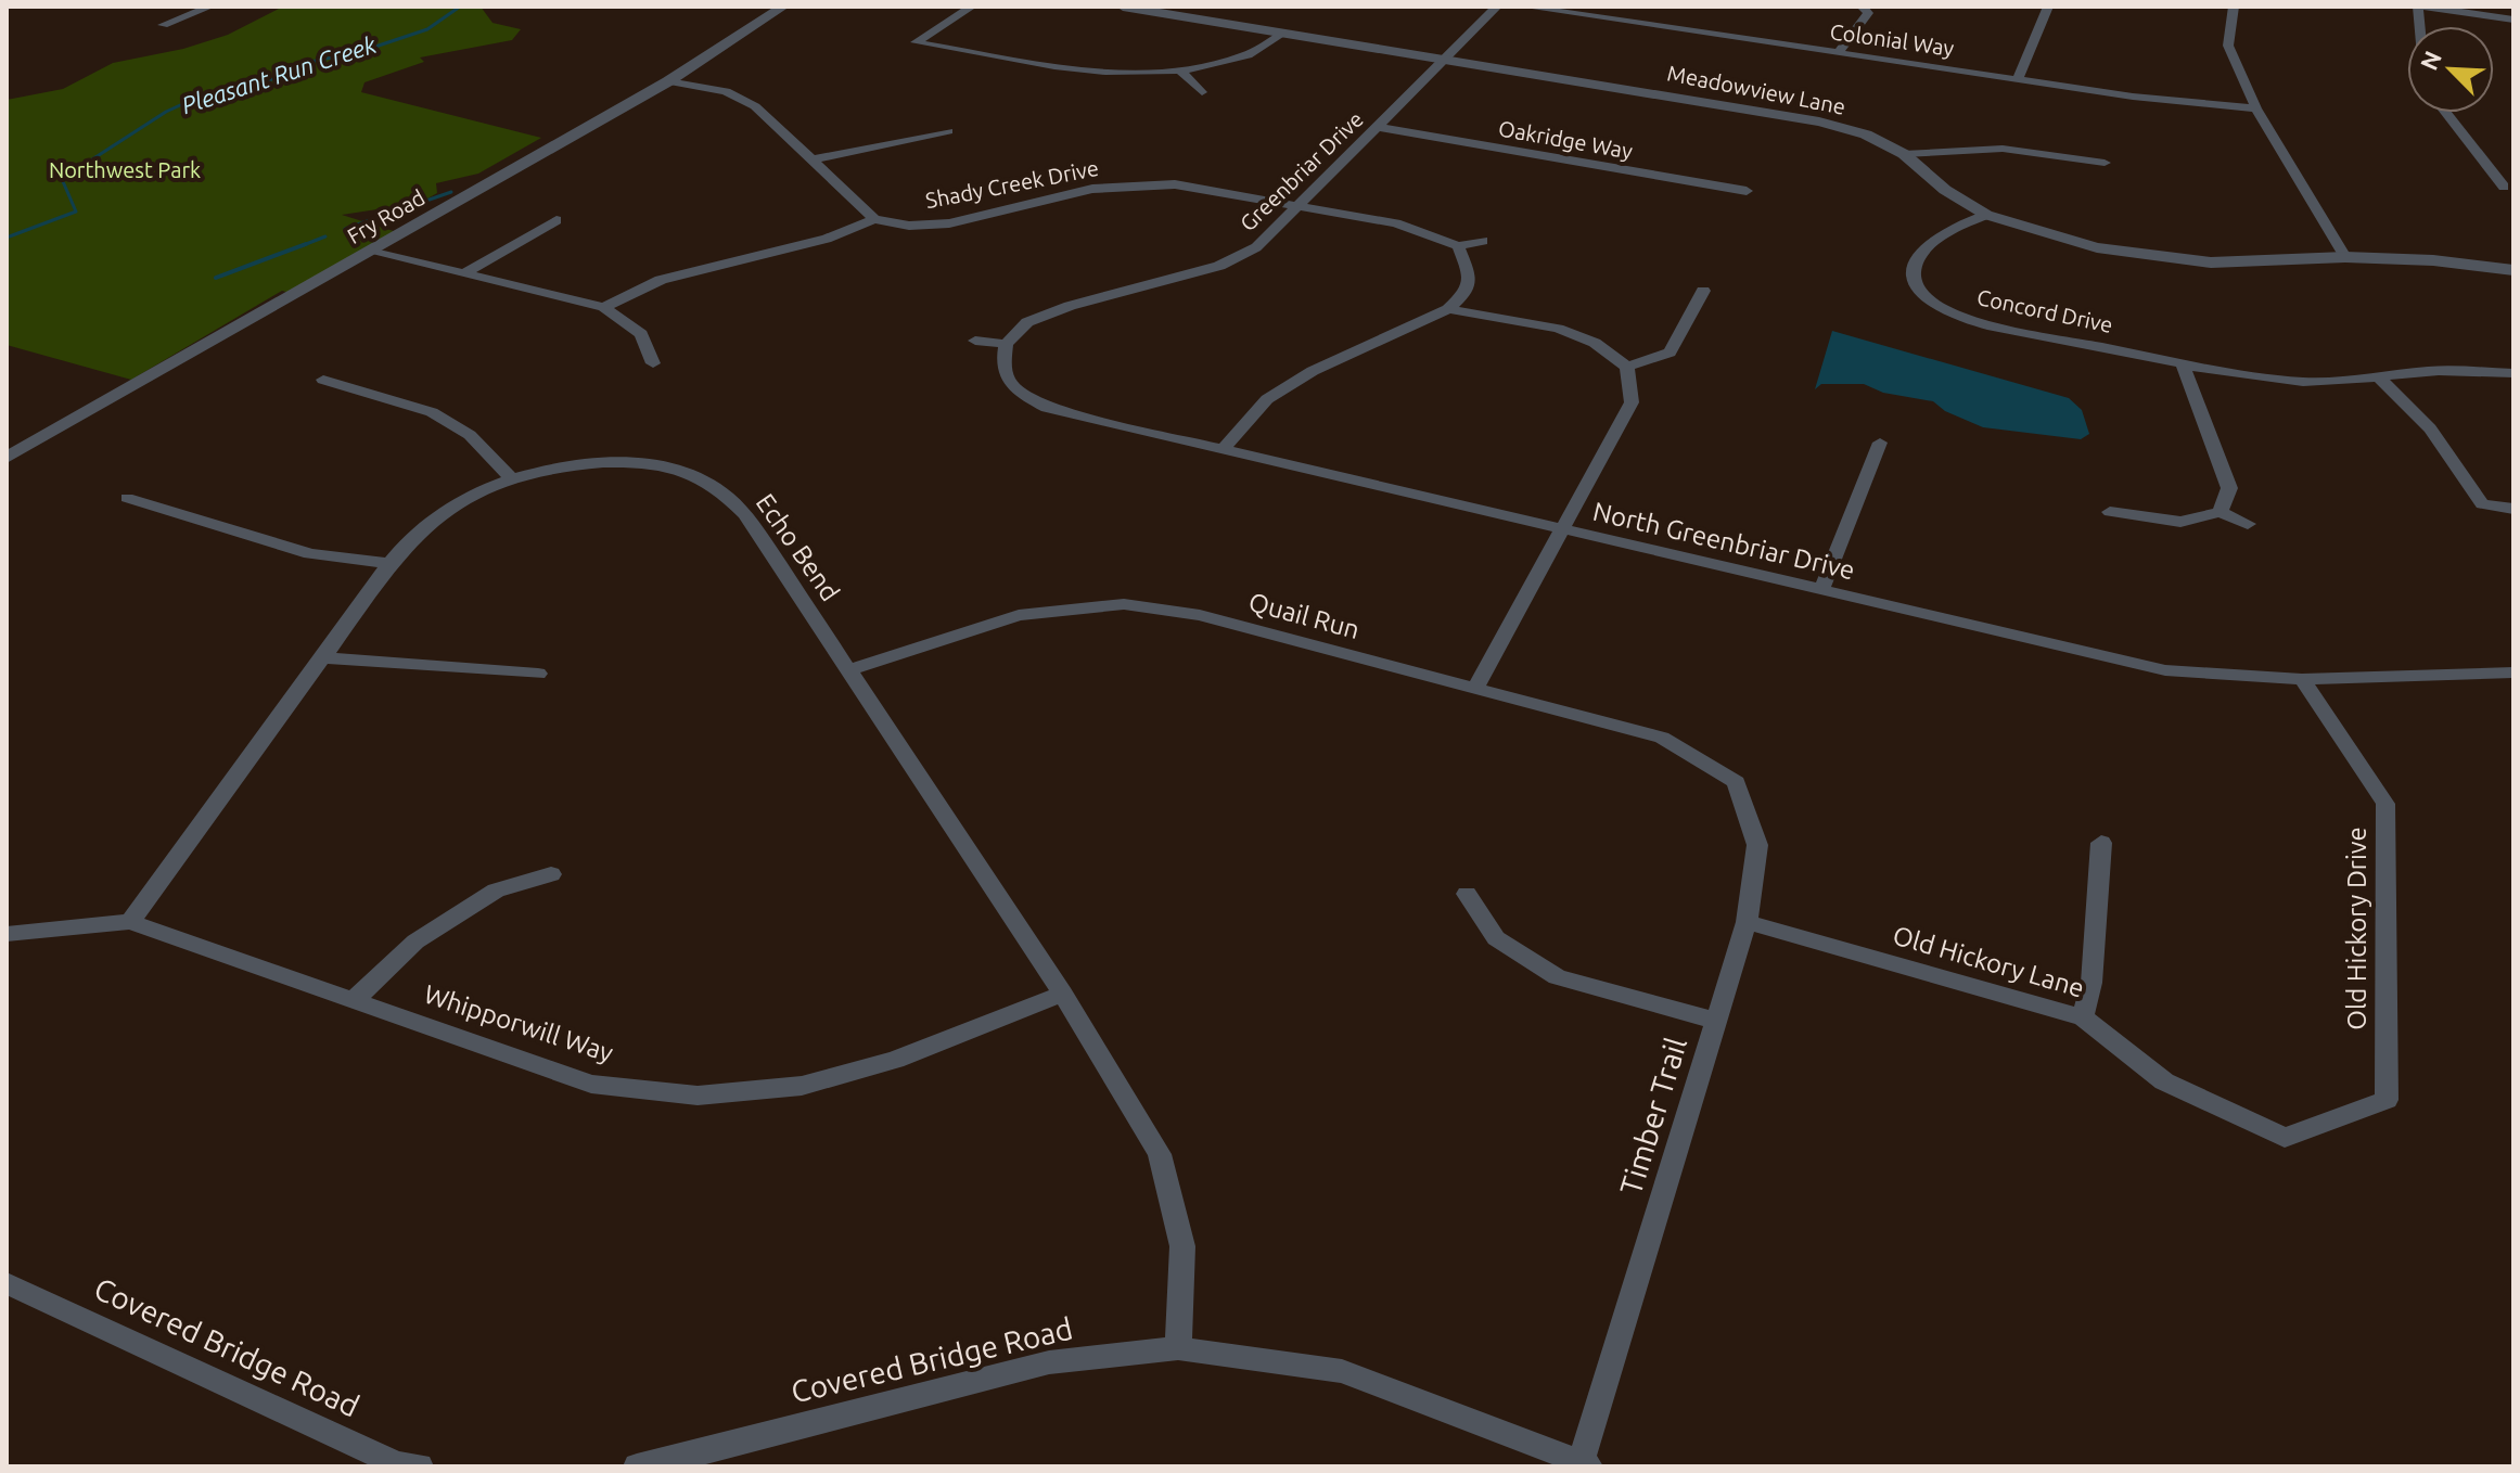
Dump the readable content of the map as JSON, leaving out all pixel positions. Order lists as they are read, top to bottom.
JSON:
{
  "streets": {
    "street": [
      "Colonial Way",
      "Meadowview Lane",
      "Oakridge Way",
      "Greenbriar Drive",
      "Shady Creek Drive",
      "Fry Road",
      "Concord Drive",
      "North Greenbriar Drive",
      "Echo Bend",
      "Quail Run",
      "Old Hickory Drive",
      "Old Hickory Lane",
      "Whipporwill Way",
      "Timber Trail",
      "Covered Bridge Road"
    ]
  },
  "crossings": [
    ["Meadowview Lane", "Greenbriar Drive"],
    ["Meadowview Lane", "Concord Drive"],
    ["Oakridge Way", "Greenbriar Drive"],
    ["Greenbriar Drive", "Shady Creek Drive"],
    ["Greenbriar Drive", "North Greenbriar Drive"],
    ["North Greenbriar Drive", "Old Hickory Drive"],
    ["Echo Bend", "Quail Run"],
    ["Echo Bend", "Whipporwill Way"],
    ["Echo Bend", "Covered Bridge Road"],
    ["Quail Run", "Timber Trail"],
    ["Old Hickory Drive", "Old Hickory Lane"],
    ["Old Hickory Lane", "Timber Trail"],
    ["Timber Trail", "Covered Bridge Road"]
  ],
  "water": ["Pleasant Run Creek"],
  "parks": ["Northwest Park"],
  "north": "top left"
}
